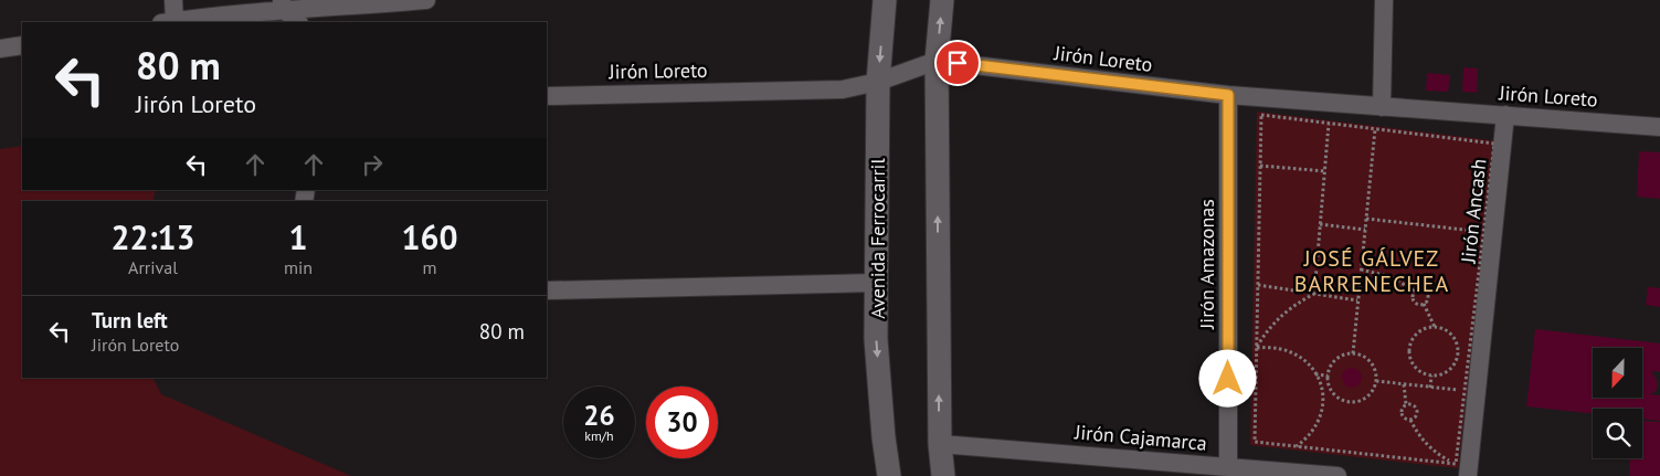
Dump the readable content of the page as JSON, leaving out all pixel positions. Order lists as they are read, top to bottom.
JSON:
{
  "streets": {
    "street": [
      "Jirón Loreto",
      "Jirón Ancash",
      "Avenida Ferrocarril",
      "Jirón Amazonas",
      "Jirón Cajamarca"
    ]
  },
  "crossings": [
    ["Jirón Loreto", "Jirón Ancash"],
    ["Jirón Loreto", "Avenida Ferrocarril"],
    ["Jirón Loreto", "Jirón Amazonas"],
    ["Jirón Amazonas", "Jirón Cajamarca"]
  ],
  "districts": ["JOSÉ GÁLVEZ BARRENECHEA"],
  "north": "bottom",
  "page": {
    "turn": ["80 m", "Jirón Loreto"],
    "eta": [
      "22:13",
      "Arrival",
      "1",
      "min",
      "160",
      "m"
    ],
    "list": [
      {
        "name": "Turn left",
        "note": "Jirón Loreto",
        "value": "80 m"
      }
    ],
    "speed": "26 km/h",
    "limit": "30"
  }
}
